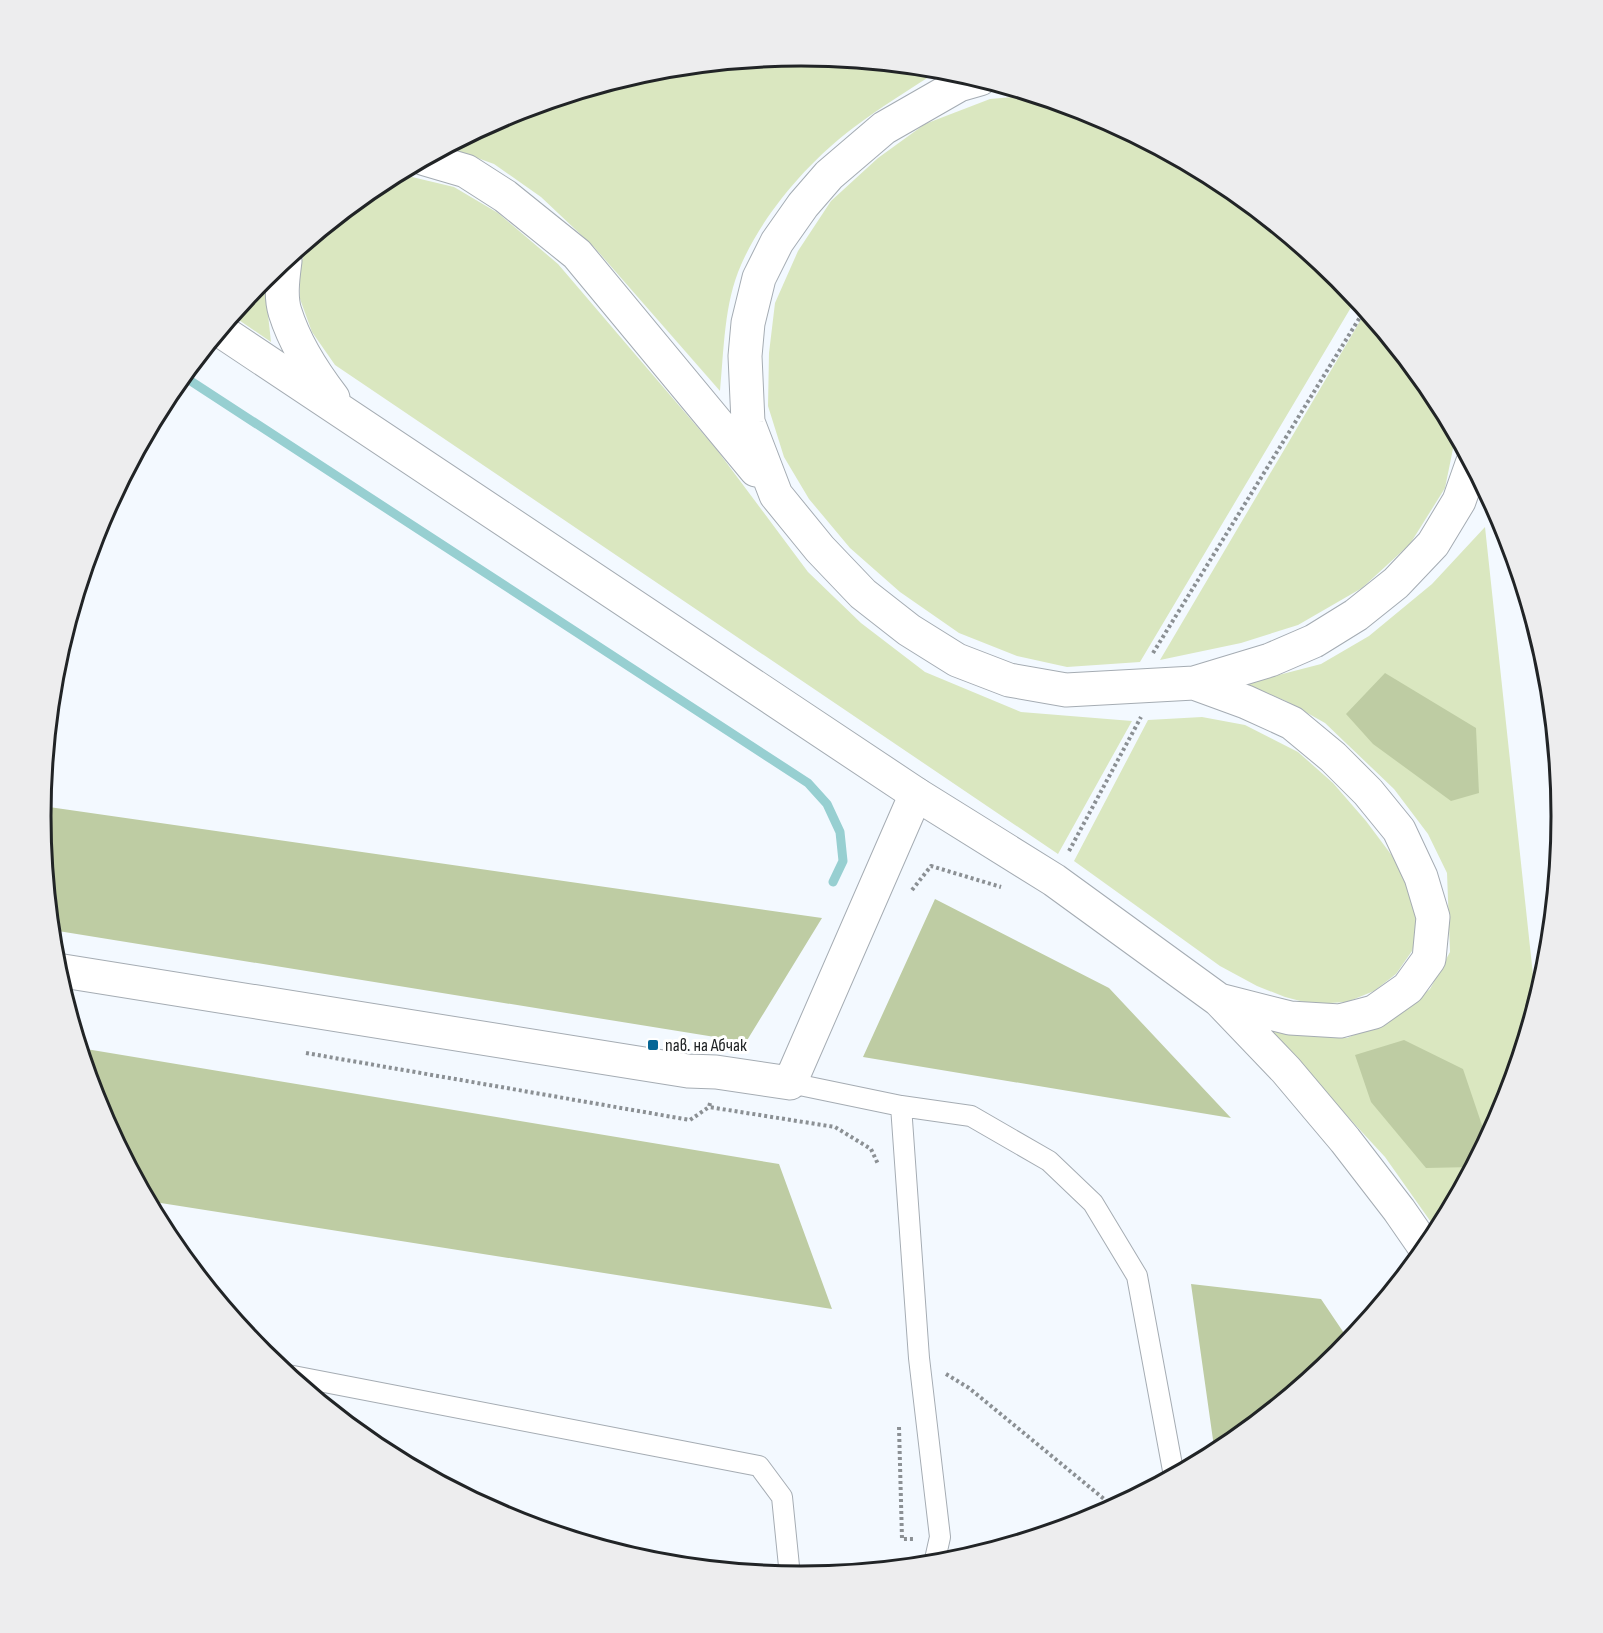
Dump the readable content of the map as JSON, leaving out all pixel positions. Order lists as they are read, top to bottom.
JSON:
{
  "places": {
    "transit": ["пав. на Абчак"]
  }
}
